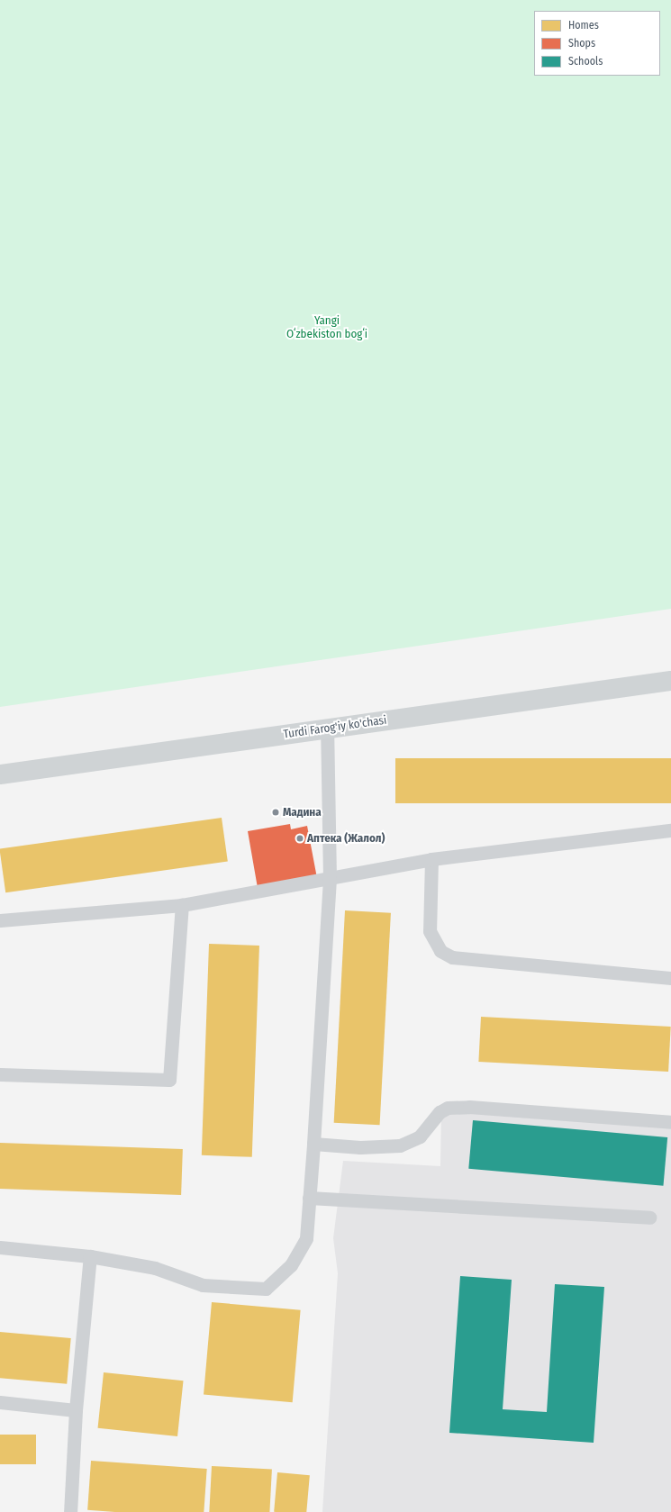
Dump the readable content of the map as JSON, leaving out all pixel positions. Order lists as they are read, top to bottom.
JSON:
{
  "streets": {
    "main road": ["Turdi Farog'iy ko'chasi"]
  },
  "parks": ["Yangi Oʻzbekiston bogʻi"],
  "places": ["Мадина", "Аптека (Жалол)"],
  "legend": ["Homes", "Shops", "Schools"]
}
